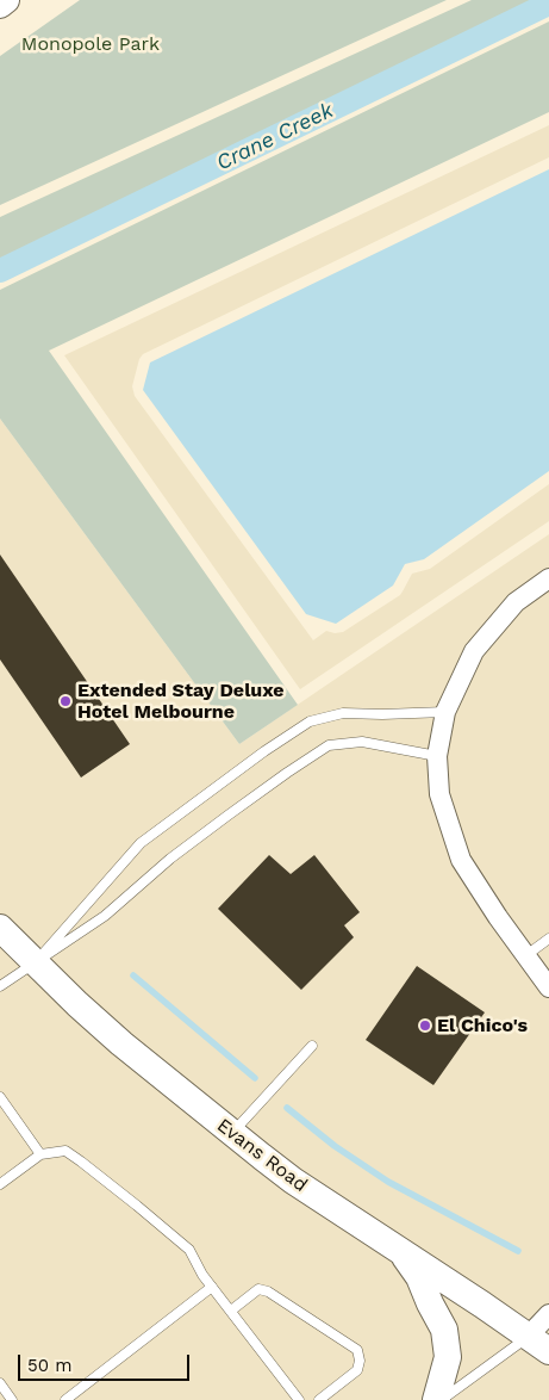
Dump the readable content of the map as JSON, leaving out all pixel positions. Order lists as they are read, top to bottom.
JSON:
{
  "streets": {
    "street": ["Evans Road"]
  },
  "water": ["Crane Creek"],
  "parks": ["Monopole Park"],
  "places": ["Extended Stay Deluxe Hotel Melbourne", "El Chico's"],
  "scale_bar": "50 m"
}
